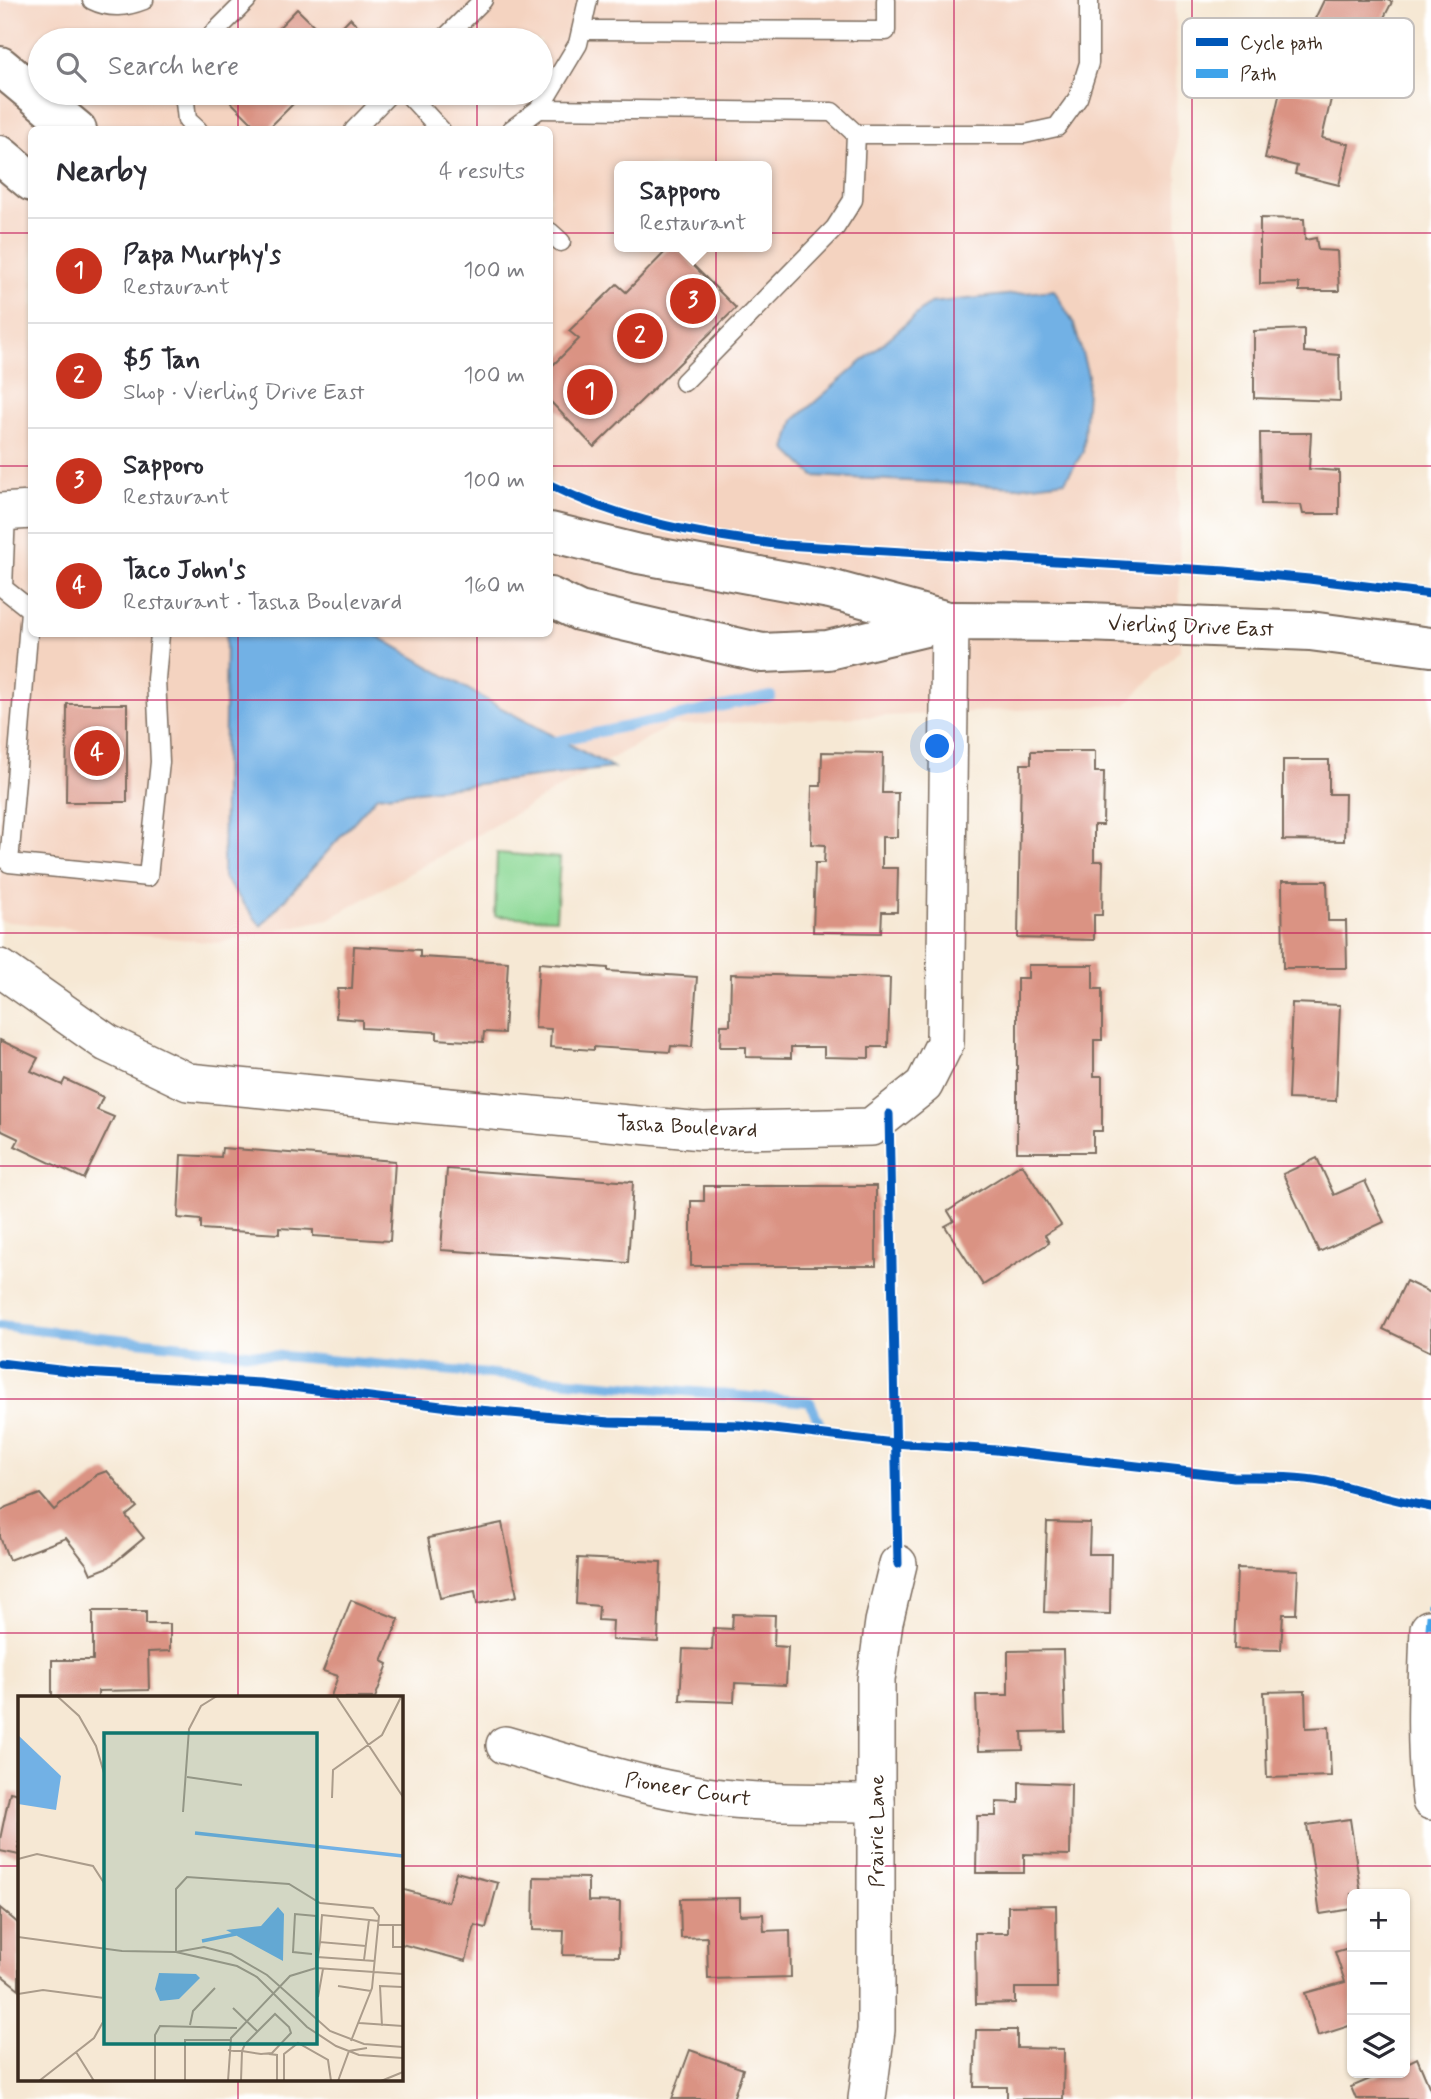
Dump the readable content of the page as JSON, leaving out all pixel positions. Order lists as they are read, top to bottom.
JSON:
{
  "streets": {
    "street": [
      "Vierling Drive East",
      "Tasha Boulevard",
      "Pioneer Court",
      "Prairie Lane"
    ]
  },
  "crossings": [
    ["Vierling Drive East", "Tasha Boulevard"],
    ["Pioneer Court", "Prairie Lane"]
  ],
  "legend": ["Cycle path", "Path"],
  "page": {
    "search": "Search here",
    "heading": ["Nearby", "4 results"],
    "popup": ["Sapporo", "Restaurant"],
    "list": [
      {
        "mark": "1",
        "name": "Papa Murphy's",
        "note": "Restaurant",
        "value": "100 m"
      },
      {
        "mark": "2",
        "name": "$5 Tan",
        "note": "Shop · Vierling Drive East",
        "value": "100 m"
      },
      {
        "mark": "3",
        "name": "Sapporo",
        "note": "Restaurant",
        "value": "100 m"
      },
      {
        "mark": "4",
        "name": "Taco John's",
        "note": "Restaurant · Tasha Boulevard",
        "value": "160 m"
      }
    ],
    "pins": [
      "3",
      "2",
      "1",
      "4"
    ],
    "map_buttons": ["+", "−"]
  }
}
